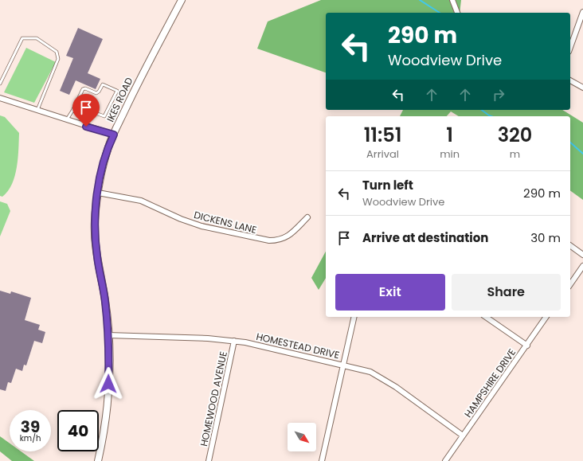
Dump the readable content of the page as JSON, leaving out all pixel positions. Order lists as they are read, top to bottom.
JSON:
{
  "streets": {
    "street": [
      "IKES ROAD",
      "DICKENS LANE",
      "HOMESTEAD DRIVE",
      "HAMPSHIRE DRIVE",
      "HOMEWOOD AVENUE"
    ]
  },
  "crossings": [
    ["IKES ROAD", "DICKENS LANE"],
    ["IKES ROAD", "HOMESTEAD DRIVE"],
    ["HOMESTEAD DRIVE", "HAMPSHIRE DRIVE"],
    ["HOMESTEAD DRIVE", "HOMEWOOD AVENUE"]
  ],
  "north": "bottom right",
  "page": {
    "turn": ["290 m", "Woodview Drive"],
    "eta": [
      "11:51",
      "Arrival",
      "1",
      "min",
      "320",
      "m"
    ],
    "list": [
      {
        "name": "Turn left",
        "note": "Woodview Drive",
        "value": "290 m"
      },
      {
        "name": "Arrive at destination",
        "value": "30 m"
      }
    ],
    "buttons": ["Exit", "Share"],
    "speed": "39 km/h",
    "limit": "40"
  }
}
